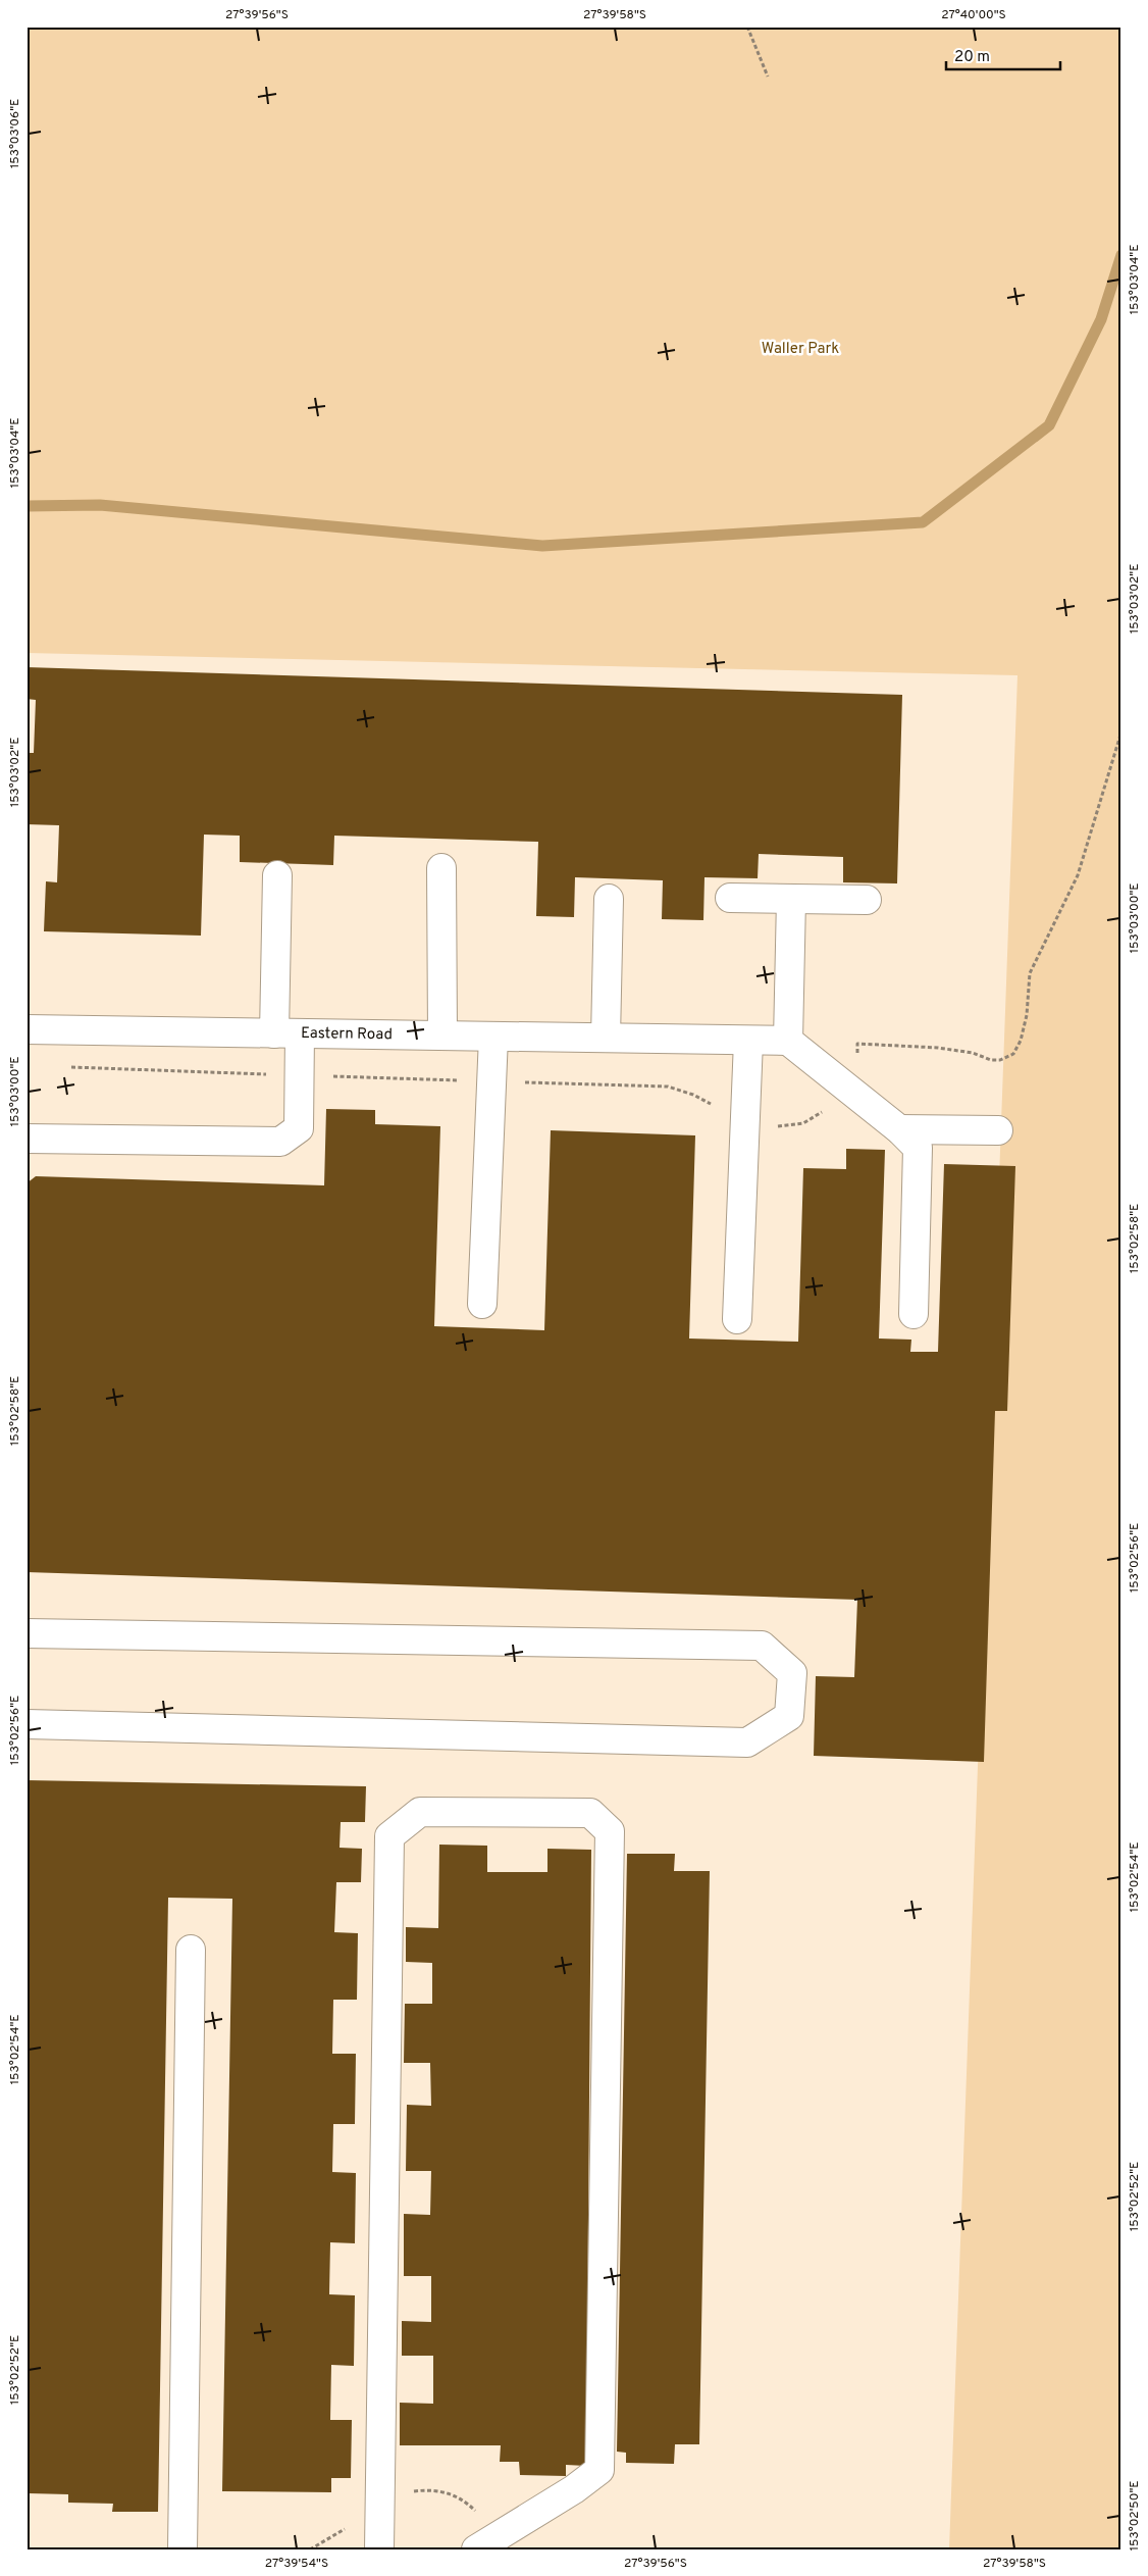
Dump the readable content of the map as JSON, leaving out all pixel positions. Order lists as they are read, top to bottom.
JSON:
{
  "streets": {
    "street": ["Eastern Road"]
  },
  "parks": ["Waller Park"],
  "scale_bar": "20 m",
  "coordinates": [
    "27°39'56\"S",
    "27°39'58\"S",
    "27°40'00\"S",
    "153°03'06\"E",
    "153°03'04\"E",
    "153°03'02\"E",
    "153°03'00\"E",
    "153°02'58\"E",
    "153°02'56\"E",
    "153°02'54\"E",
    "153°02'52\"E",
    "153°02'50\"E",
    "27°39'54\"S"
  ]
}
